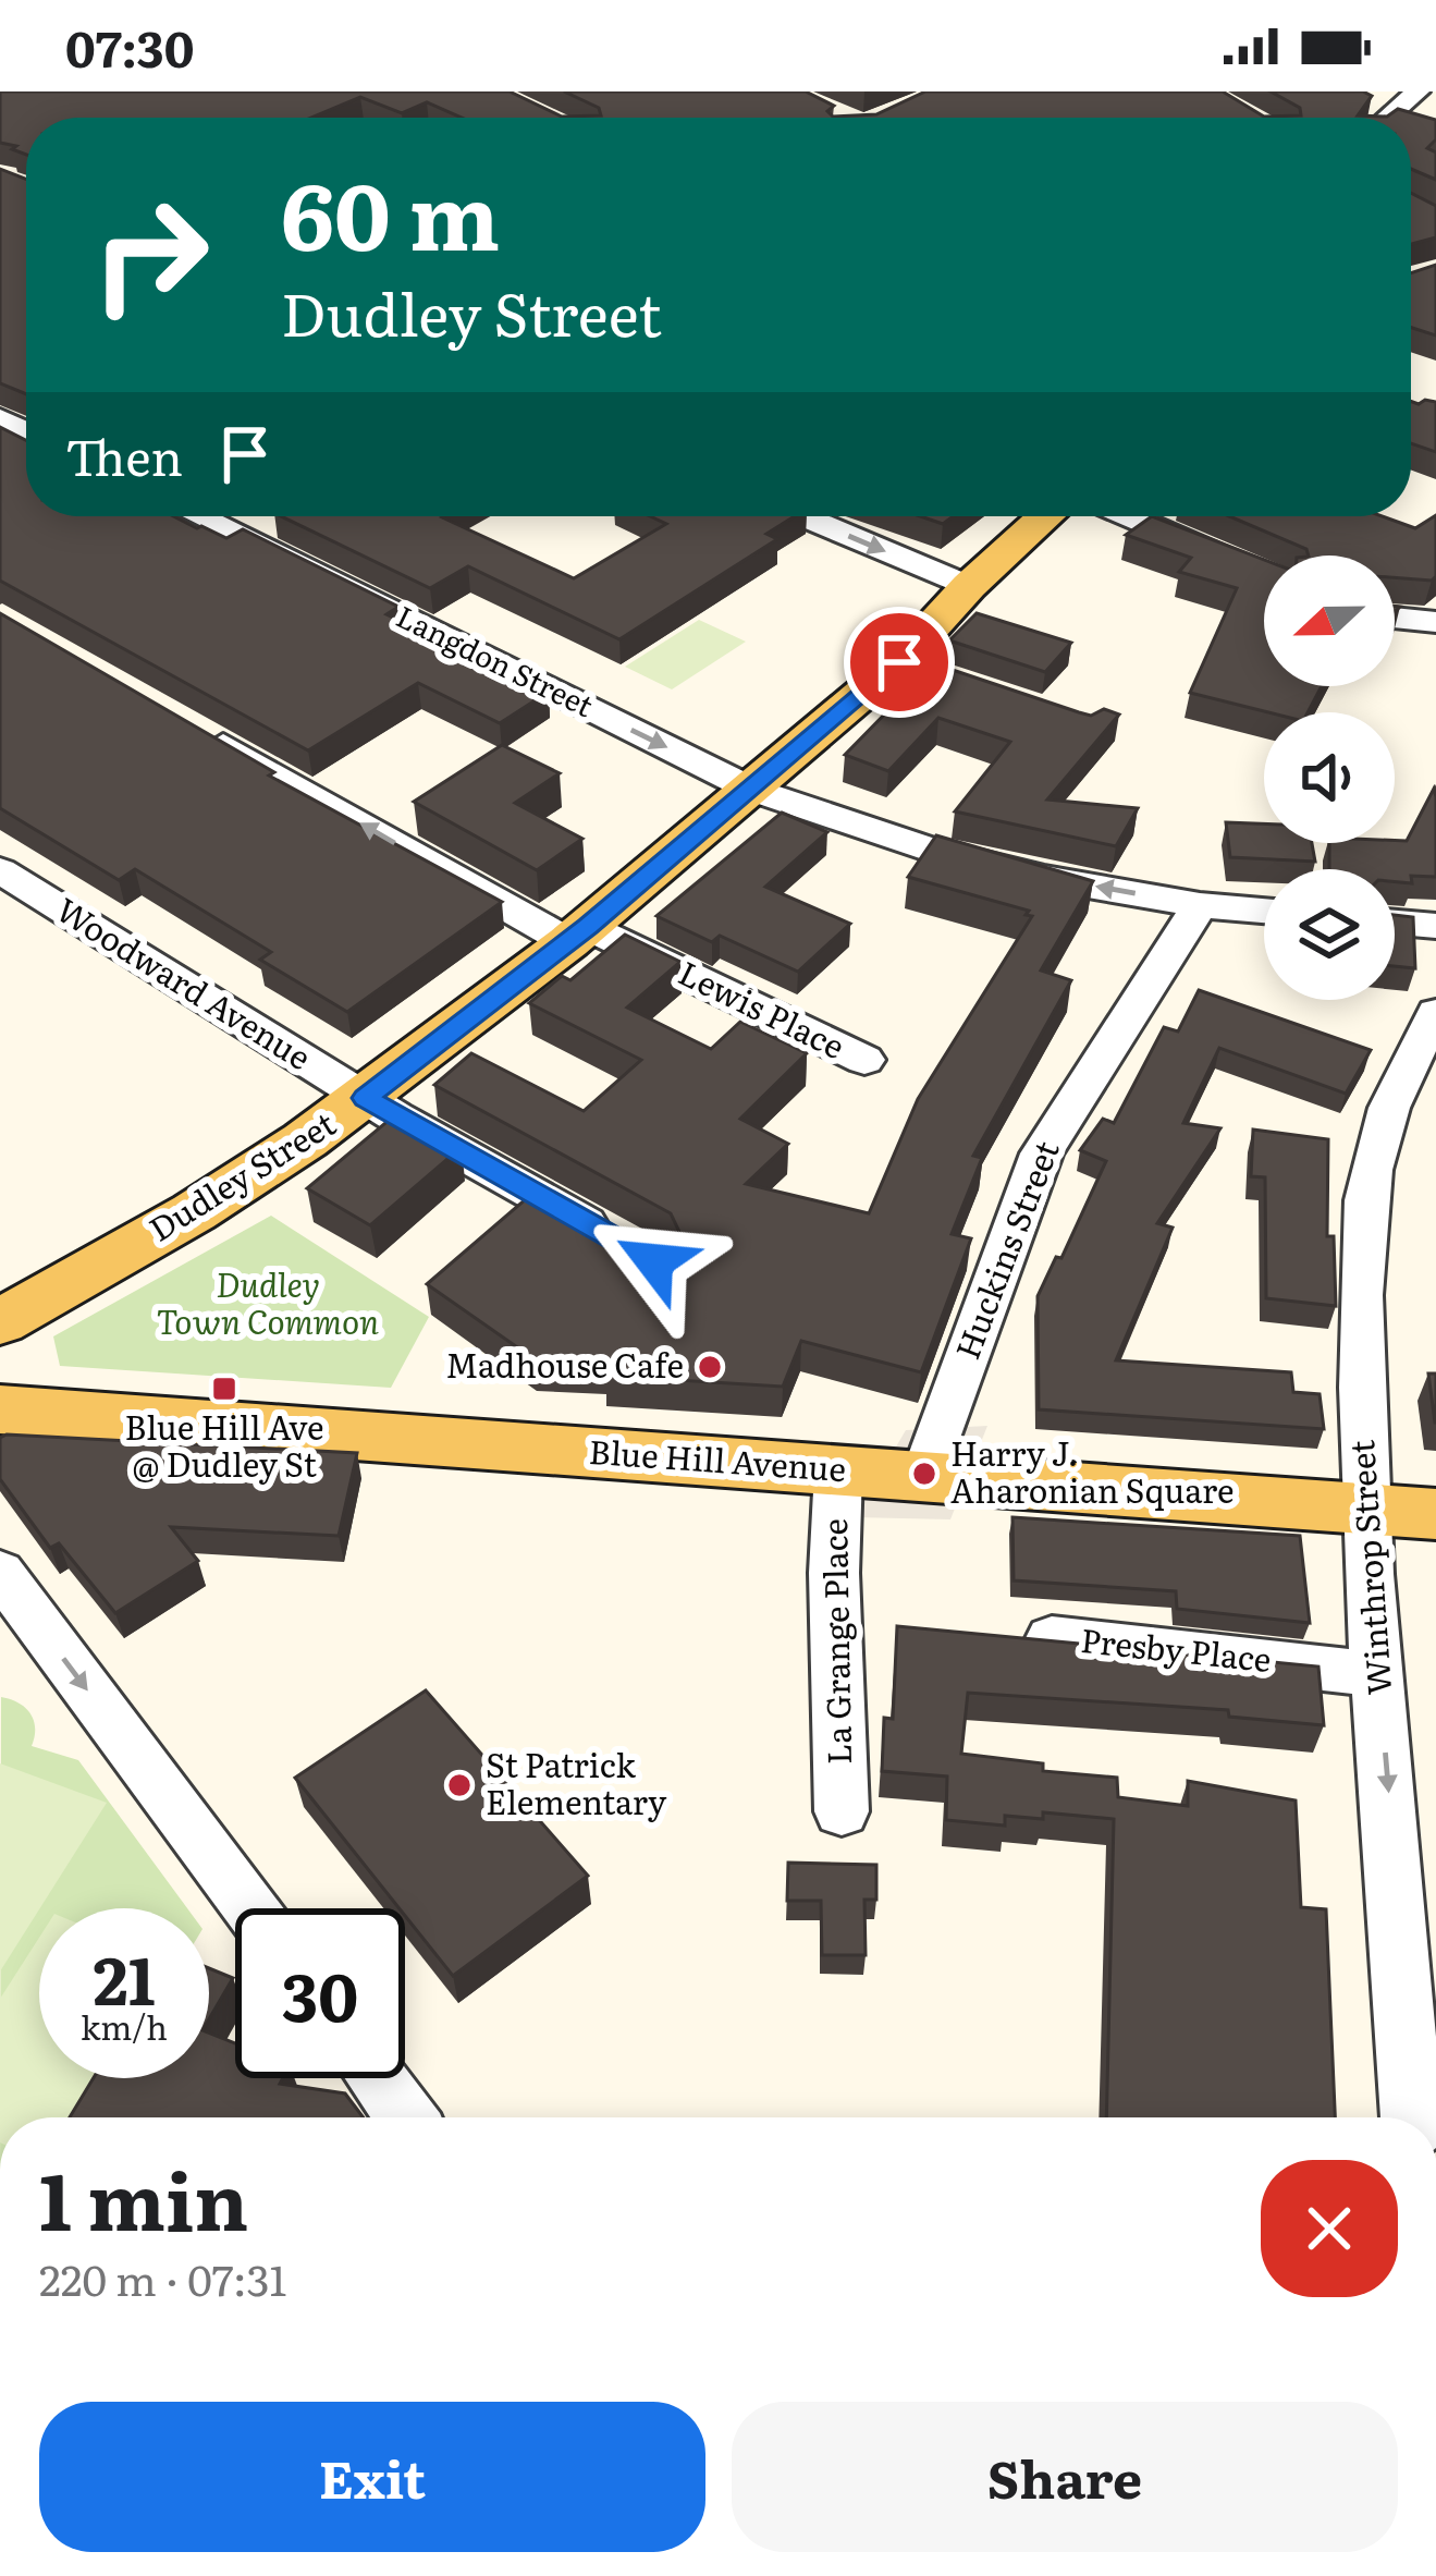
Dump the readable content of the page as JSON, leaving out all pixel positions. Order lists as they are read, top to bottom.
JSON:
{
  "streets": {
    "main road": ["Dudley Street", "Blue Hill Avenue"],
    "street": [
      "Langdon Street",
      "Woodward Avenue",
      "Lewis Place",
      "Huckins Street",
      "Winthrop Street",
      "La Grange Place",
      "Presby Place"
    ]
  },
  "crossings": [
    ["Langdon Street", "Dudley Street"],
    ["Langdon Street", "Huckins Street"],
    ["Woodward Avenue", "Dudley Street"],
    ["Lewis Place", "Dudley Street"],
    ["Huckins Street", "Blue Hill Avenue"],
    ["Blue Hill Avenue", "Winthrop Street"],
    ["Blue Hill Avenue", "La Grange Place"],
    ["Winthrop Street", "Presby Place"]
  ],
  "one_way": ["Lewis Place", "Winthrop Street"],
  "parks": ["Dudley Town Common"],
  "places": {
    "other": ["Madhouse Cafe", "Harry J. Aharonian Square", "St Patrick Elementary"],
    "transit": ["Blue Hill Ave @ Dudley St"]
  },
  "north": "left",
  "page": {
    "status": "07:30",
    "turn": ["60 m", "Dudley Street"],
    "then": "Then",
    "speed": "21 km/h",
    "limit": "30",
    "heading": ["1 min", "220 m · 07:31"],
    "buttons": ["Exit", "Share"]
  }
}
